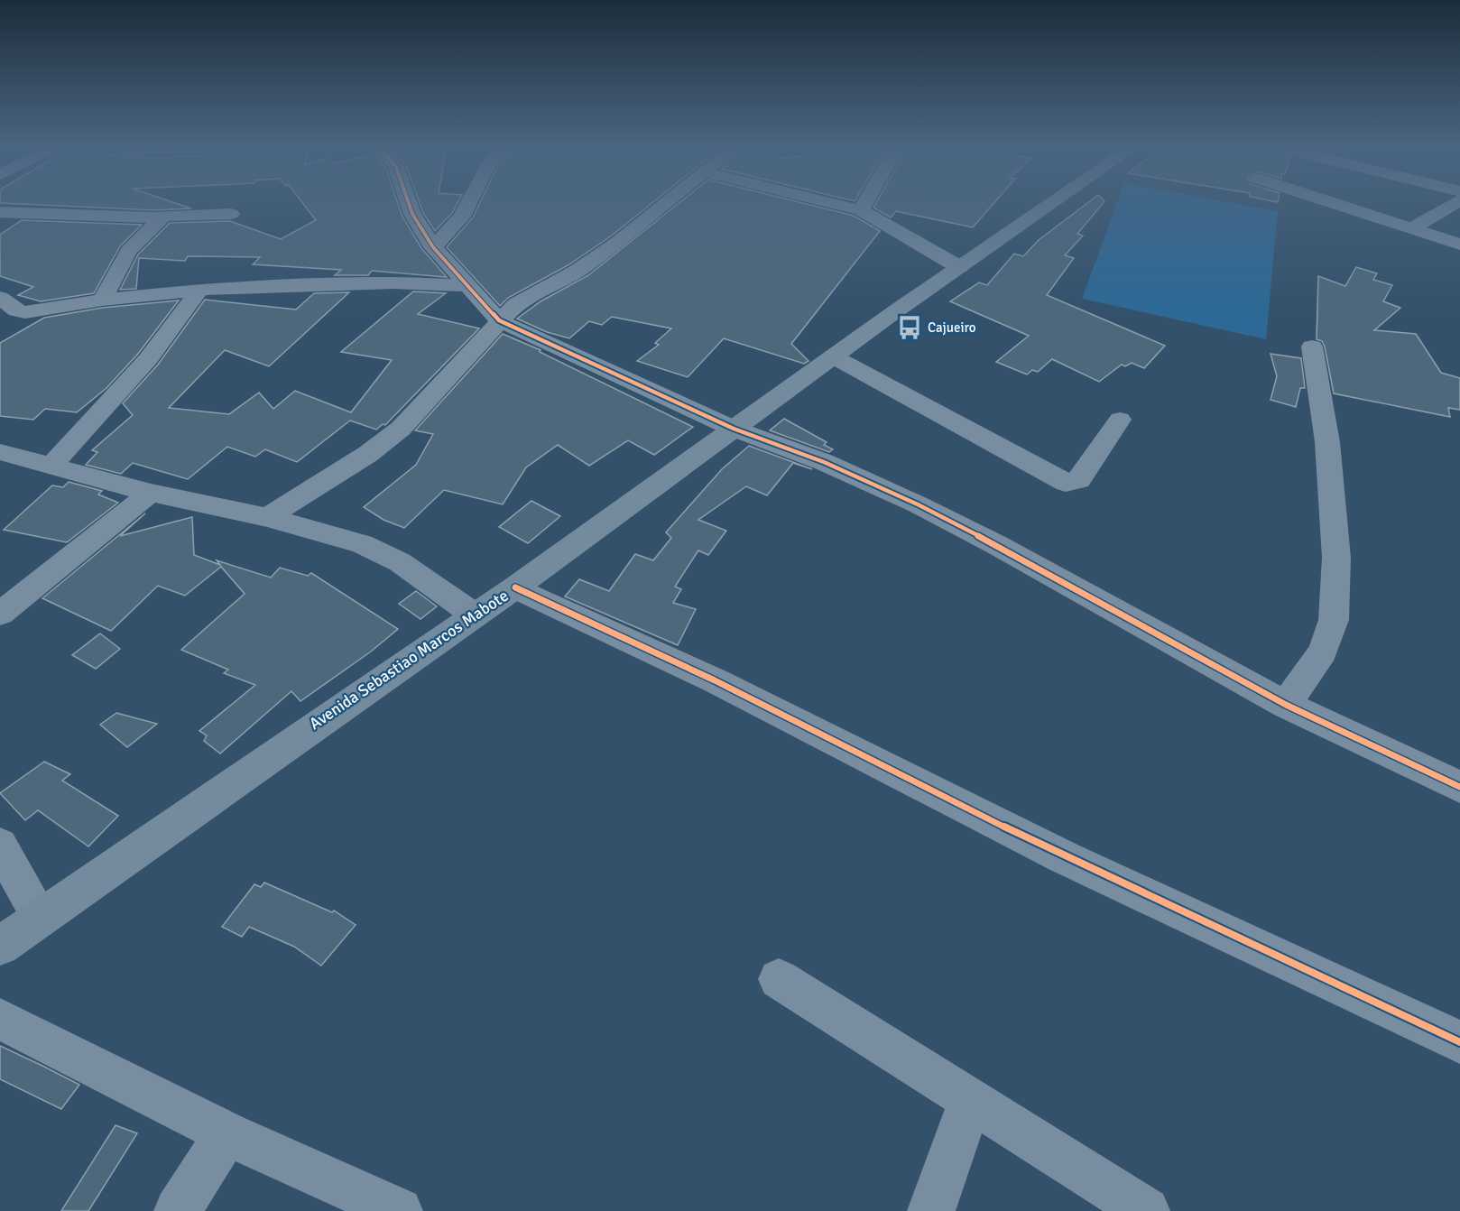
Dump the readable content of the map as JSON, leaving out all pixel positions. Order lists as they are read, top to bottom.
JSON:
{
  "streets": {
    "main road": ["Avenida Sebastiao Marcos Mabote"]
  },
  "places": {
    "bus stop": ["Cajueiro"]
  }
}
